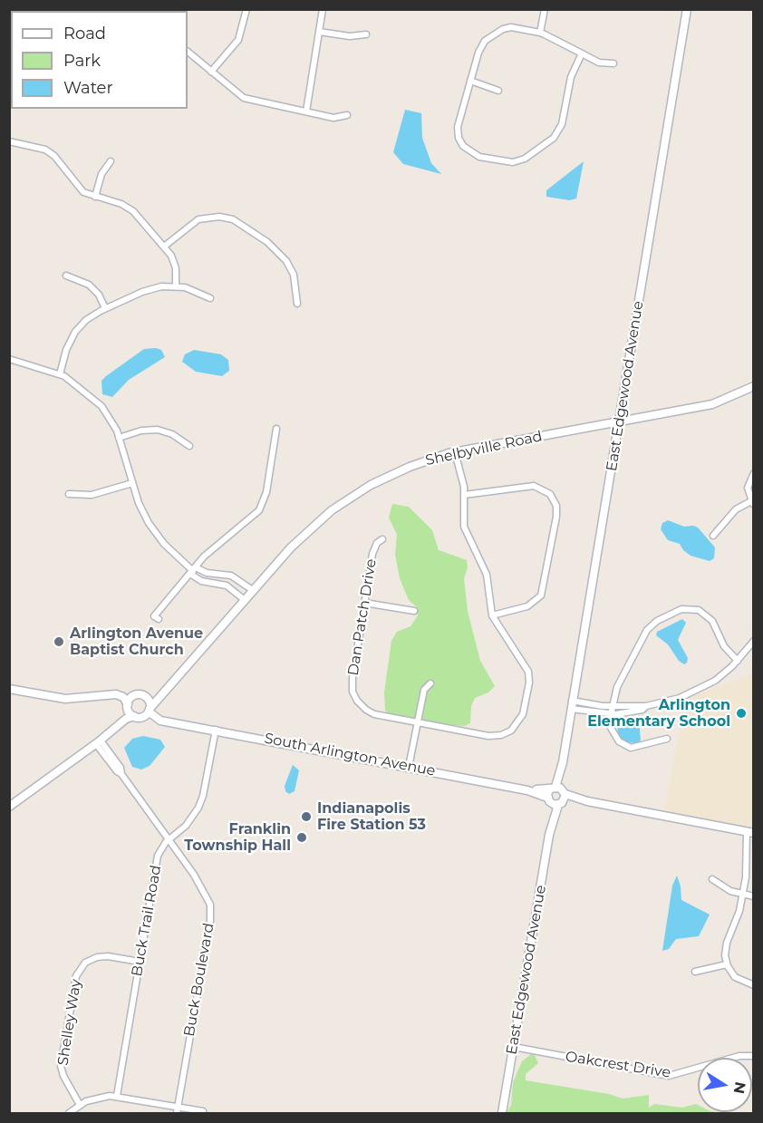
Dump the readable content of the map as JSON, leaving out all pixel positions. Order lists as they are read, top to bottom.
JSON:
{
  "streets": {
    "main road": ["East Edgewood Avenue", "Shelbyville Road", "South Arlington Avenue"],
    "street": [
      "Dan Patch Drive",
      "Buck Trail Road",
      "Buck Boulevard",
      "Shelley Way",
      "Oakcrest Drive"
    ]
  },
  "crossings": [
    ["East Edgewood Avenue", "Shelbyville Road"],
    ["East Edgewood Avenue", "Oakcrest Drive"],
    ["South Arlington Avenue", "Buck Trail Road"],
    ["Buck Trail Road", "Buck Boulevard"],
    ["Buck Trail Road", "Shelley Way"]
  ],
  "places": [
    "Arlington Avenue Baptist Church",
    "Arlington Elementary School",
    "Indianapolis Fire Station 53",
    "Franklin Township Hall"
  ],
  "legend": ["Road", "Park", "Water"],
  "north": "right"
}
